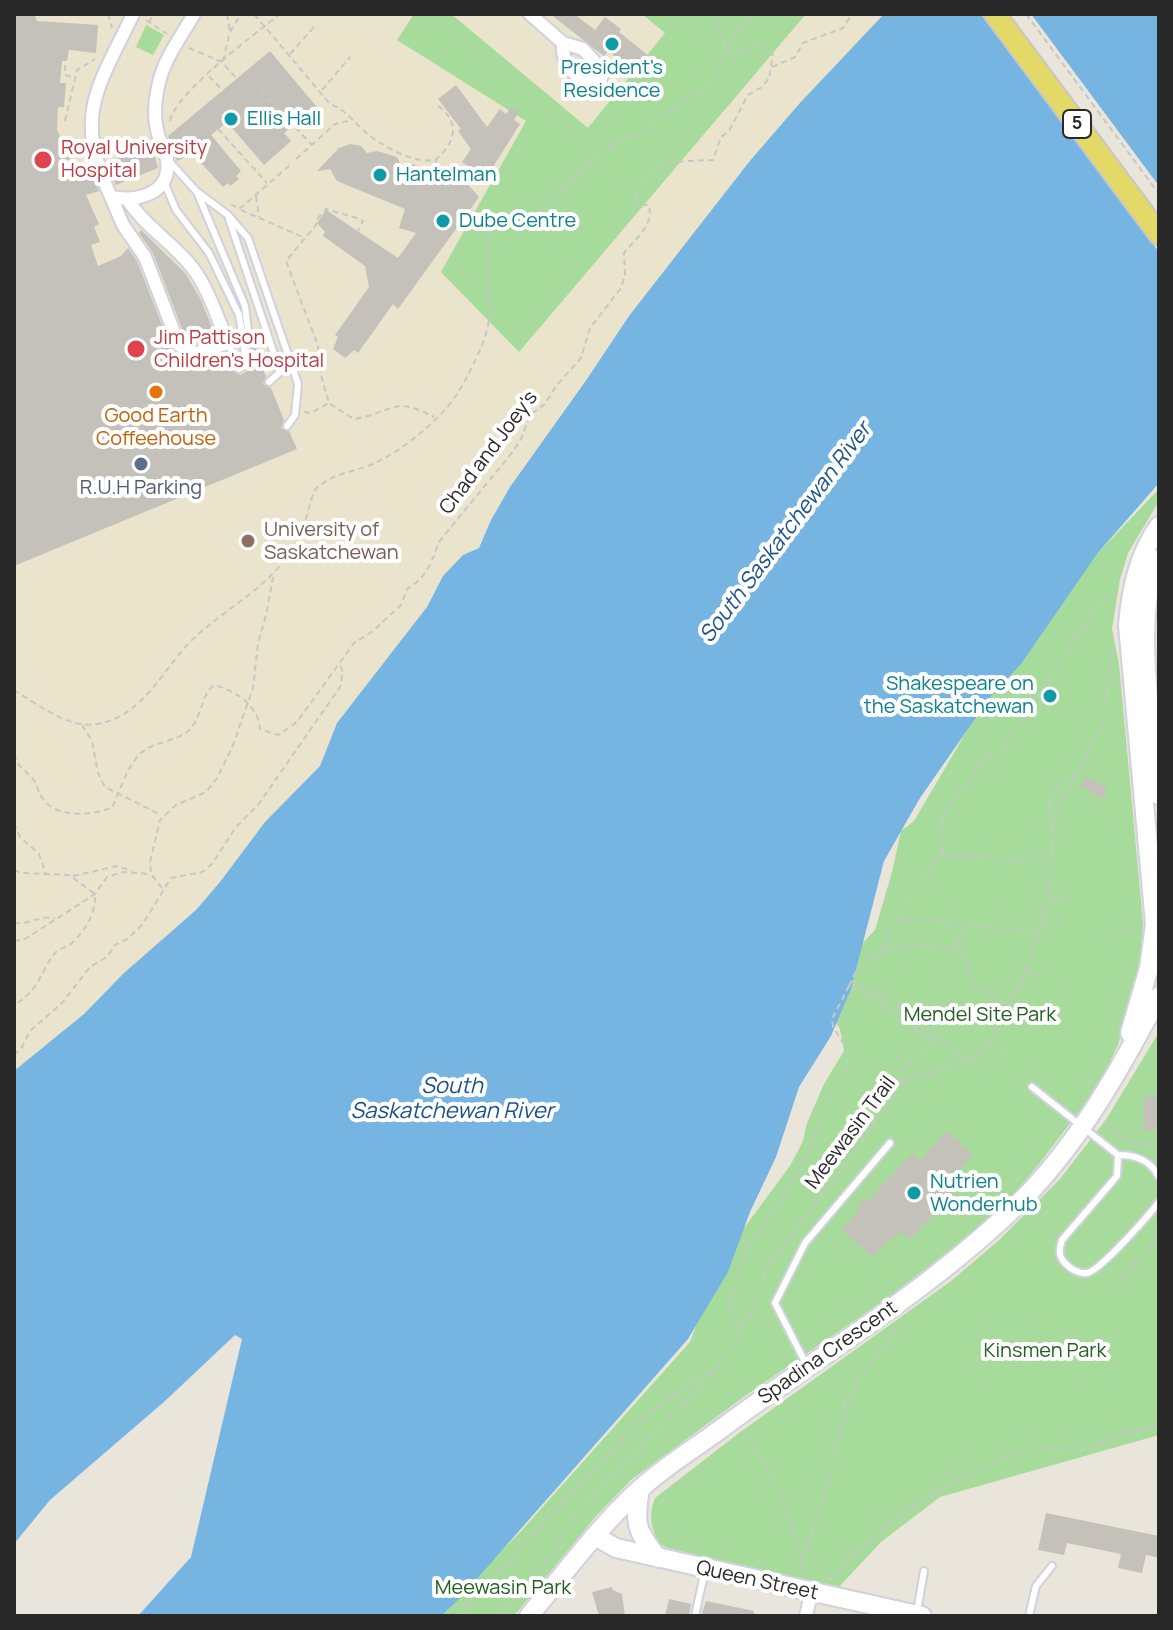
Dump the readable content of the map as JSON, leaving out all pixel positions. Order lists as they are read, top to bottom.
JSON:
{
  "streets": {
    "main road": ["5"],
    "street": ["Spadina Crescent", "Queen Street"],
    "path": ["Chad and Joey's", "Meewasin Trail"]
  },
  "crossings": [
    ["Spadina Crescent", "Queen Street"]
  ],
  "water": ["South Saskatchewan River"],
  "parks": ["Mendel Site Park", "Kinsmen Park", "Meewasin Park"],
  "places": [
    "President's Residence",
    "Ellis Hall",
    "Royal University Hospital",
    "Hantelman",
    "Dube Centre",
    "Jim Pattison Children's Hospital",
    "Good Earth Coffeehouse",
    "R.U.H Parking",
    "University of Saskatchewan",
    "Shakespeare on the Saskatchewan",
    "Nutrien Wonderhub"
  ]
}
